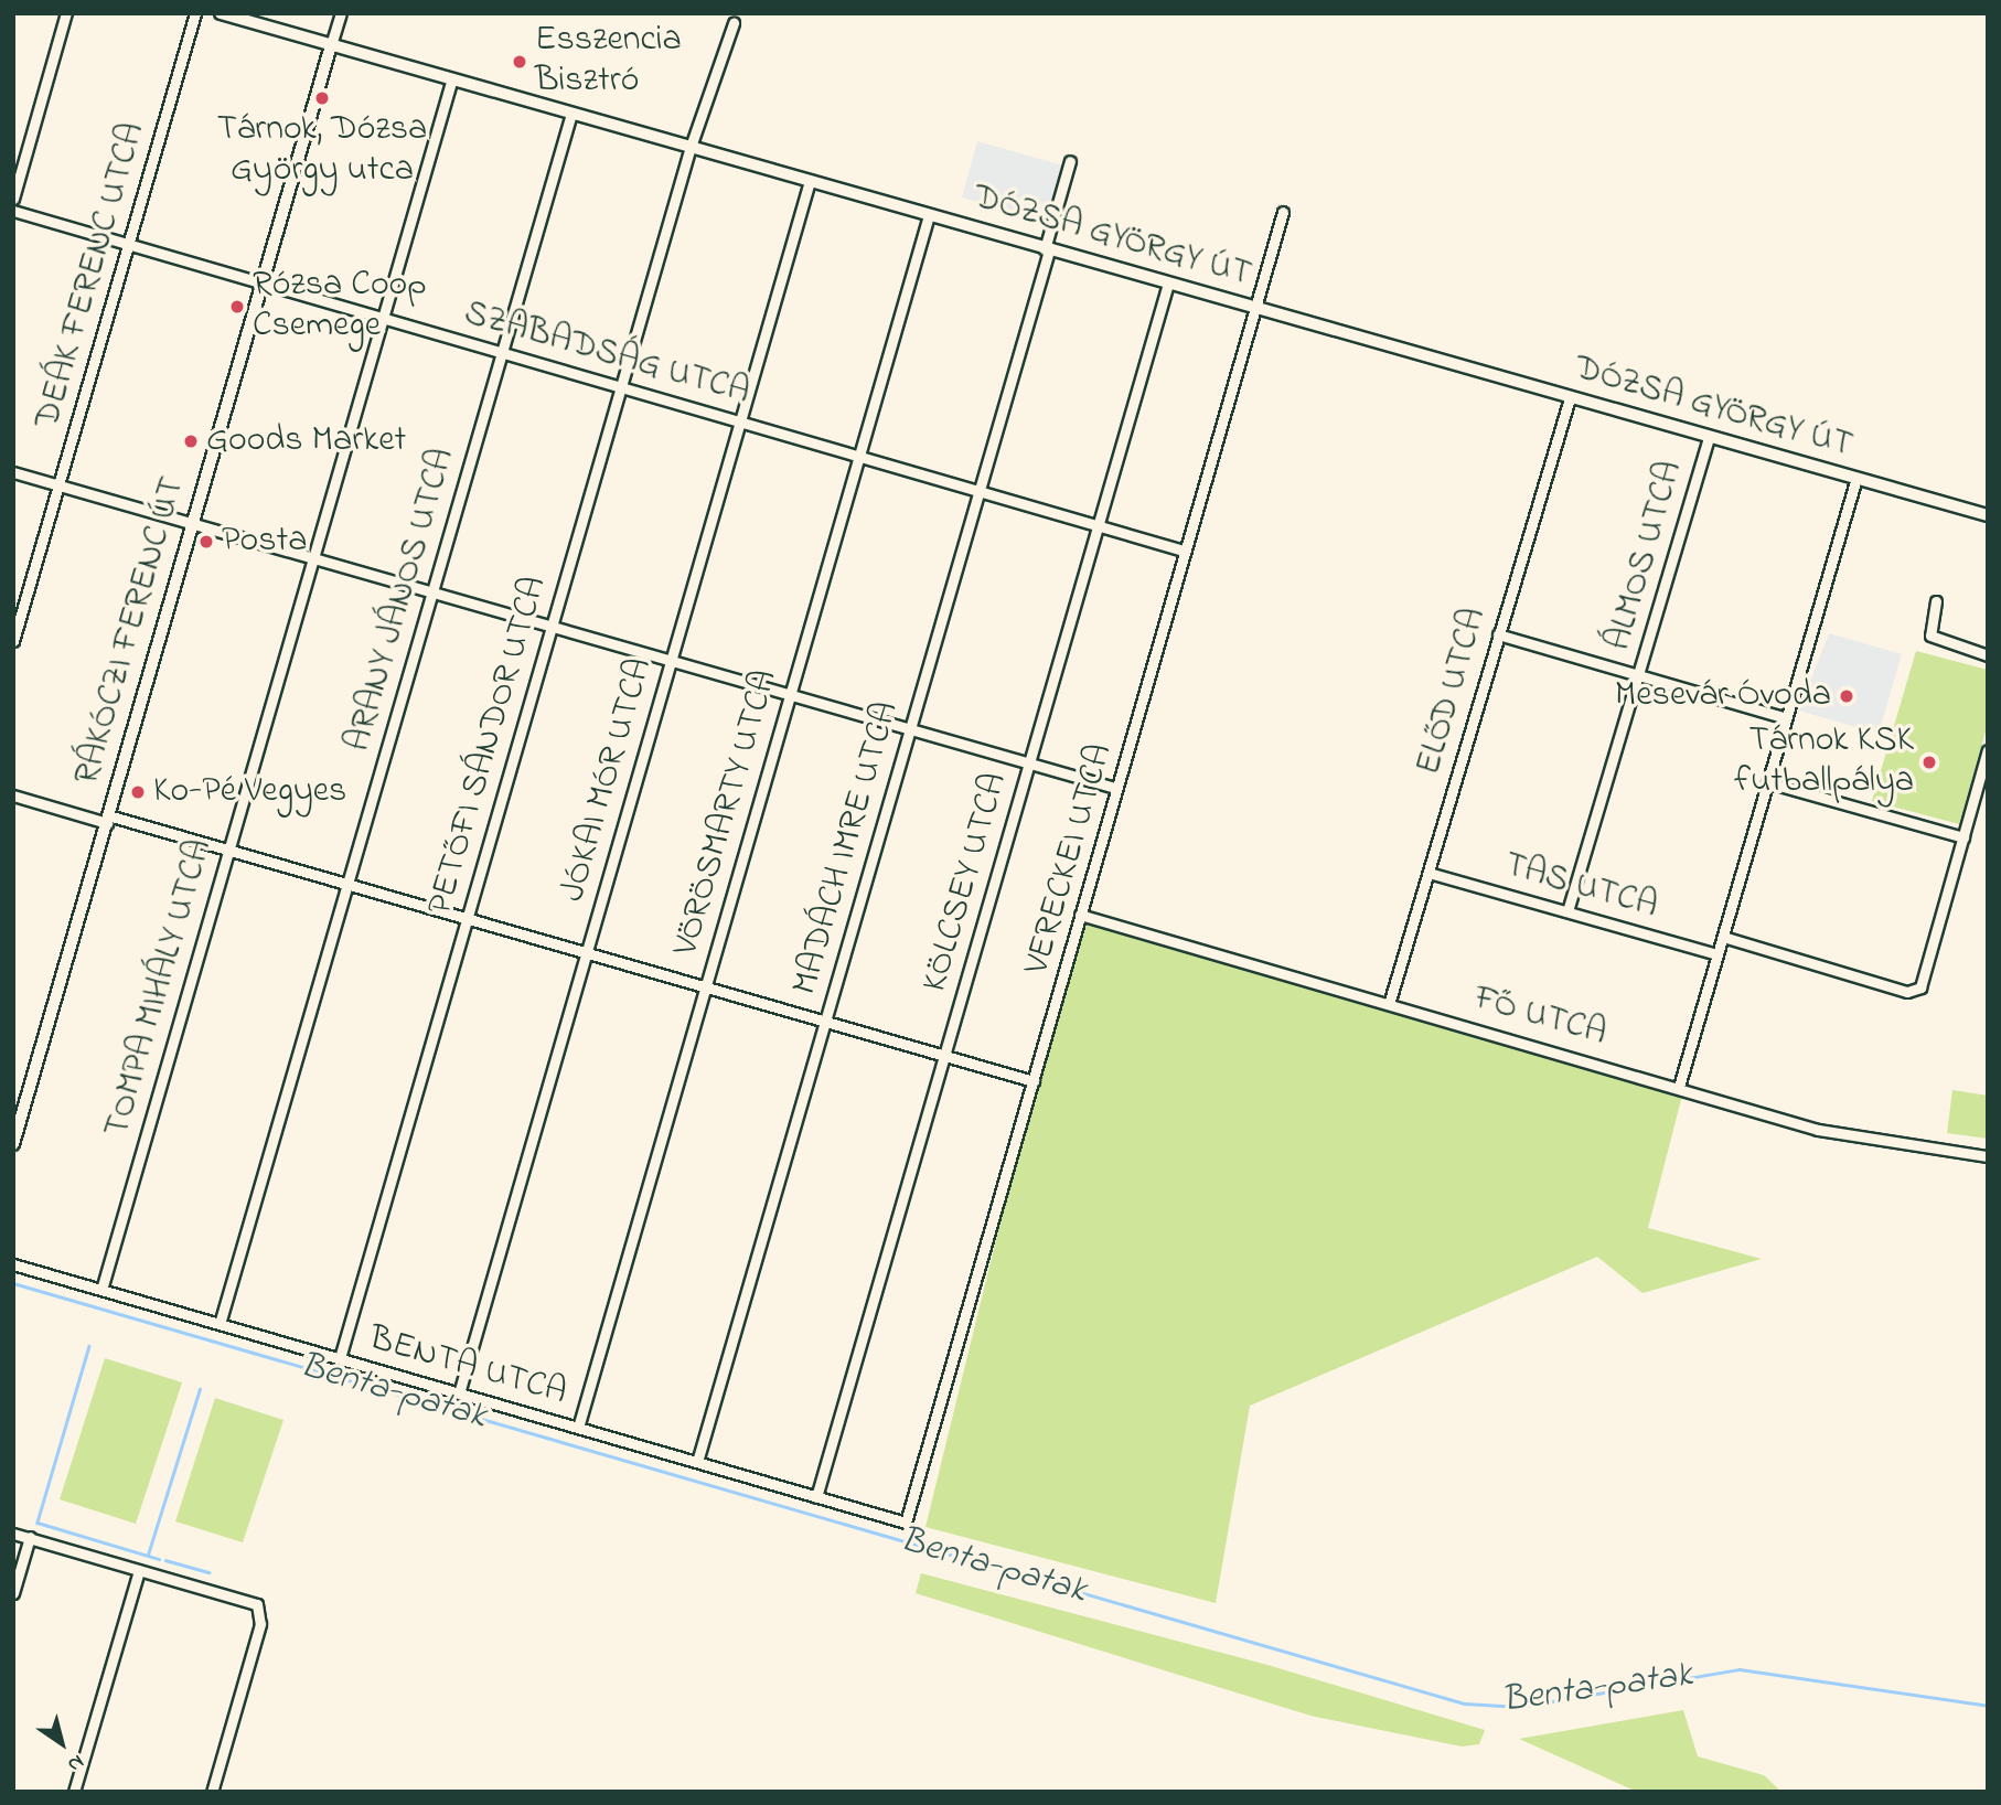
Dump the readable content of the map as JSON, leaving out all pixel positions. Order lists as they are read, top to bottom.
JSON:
{
  "streets": {
    "street": [
      "DÓZSA GYÖRGY ÚT",
      "DEÁK FERENC UTCA",
      "SZABADSÁG UTCA",
      "ÁLMOS UTCA",
      "ARANY JÁNOS UTCA",
      "RÁKÓCZI FERENC ÚT",
      "ELŐD UTCA",
      "PETŐFI SÁNDOR UTCA",
      "JÓKAI MÓR UTCA",
      "VÖRÖSMARTY UTCA",
      "MADÁCH IMRE UTCA",
      "VERECKEI UTCA",
      "KÖLCSEY UTCA",
      "TAS UTCA",
      "TOMPA MIHÁLY UTCA",
      "FŐ UTCA",
      "BENTA UTCA"
    ]
  },
  "crossings": [
    ["DÓZSA GYÖRGY ÚT", "ÁLMOS UTCA"],
    ["DÓZSA GYÖRGY ÚT", "ARANY JÁNOS UTCA"],
    ["DÓZSA GYÖRGY ÚT", "RÁKÓCZI FERENC ÚT"],
    ["DÓZSA GYÖRGY ÚT", "ELŐD UTCA"],
    ["DÓZSA GYÖRGY ÚT", "PETŐFI SÁNDOR UTCA"],
    ["DÓZSA GYÖRGY ÚT", "JÓKAI MÓR UTCA"],
    ["DÓZSA GYÖRGY ÚT", "VÖRÖSMARTY UTCA"],
    ["DÓZSA GYÖRGY ÚT", "MADÁCH IMRE UTCA"],
    ["DÓZSA GYÖRGY ÚT", "VERECKEI UTCA"],
    ["DÓZSA GYÖRGY ÚT", "KÖLCSEY UTCA"],
    ["DÓZSA GYÖRGY ÚT", "TOMPA MIHÁLY UTCA"],
    ["DEÁK FERENC UTCA", "SZABADSÁG UTCA"],
    ["SZABADSÁG UTCA", "ARANY JÁNOS UTCA"],
    ["SZABADSÁG UTCA", "RÁKÓCZI FERENC ÚT"],
    ["SZABADSÁG UTCA", "PETŐFI SÁNDOR UTCA"],
    ["SZABADSÁG UTCA", "JÓKAI MÓR UTCA"],
    ["SZABADSÁG UTCA", "VÖRÖSMARTY UTCA"],
    ["SZABADSÁG UTCA", "MADÁCH IMRE UTCA"],
    ["SZABADSÁG UTCA", "VERECKEI UTCA"],
    ["SZABADSÁG UTCA", "KÖLCSEY UTCA"],
    ["SZABADSÁG UTCA", "TOMPA MIHÁLY UTCA"],
    ["ÁLMOS UTCA", "TAS UTCA"],
    ["ARANY JÁNOS UTCA", "BENTA UTCA"],
    ["ELŐD UTCA", "TAS UTCA"],
    ["ELŐD UTCA", "FŐ UTCA"],
    ["PETŐFI SÁNDOR UTCA", "BENTA UTCA"],
    ["JÓKAI MÓR UTCA", "BENTA UTCA"],
    ["VÖRÖSMARTY UTCA", "BENTA UTCA"],
    ["MADÁCH IMRE UTCA", "BENTA UTCA"],
    ["VERECKEI UTCA", "FŐ UTCA"],
    ["VERECKEI UTCA", "BENTA UTCA"],
    ["KÖLCSEY UTCA", "BENTA UTCA"],
    ["TOMPA MIHÁLY UTCA", "BENTA UTCA"]
  ],
  "water": ["Benta-patak"],
  "places": [
    "Esszencia Bisztró",
    "Tárnok, Dózsa György utca",
    "Rózsa Coop Csemege",
    "Goods Market",
    "Posta",
    "Mesevár Óvoda",
    "Tárnok KSK futballpálya",
    "Ko-Pé Vegyes"
  ],
  "north": "bottom right"
}
